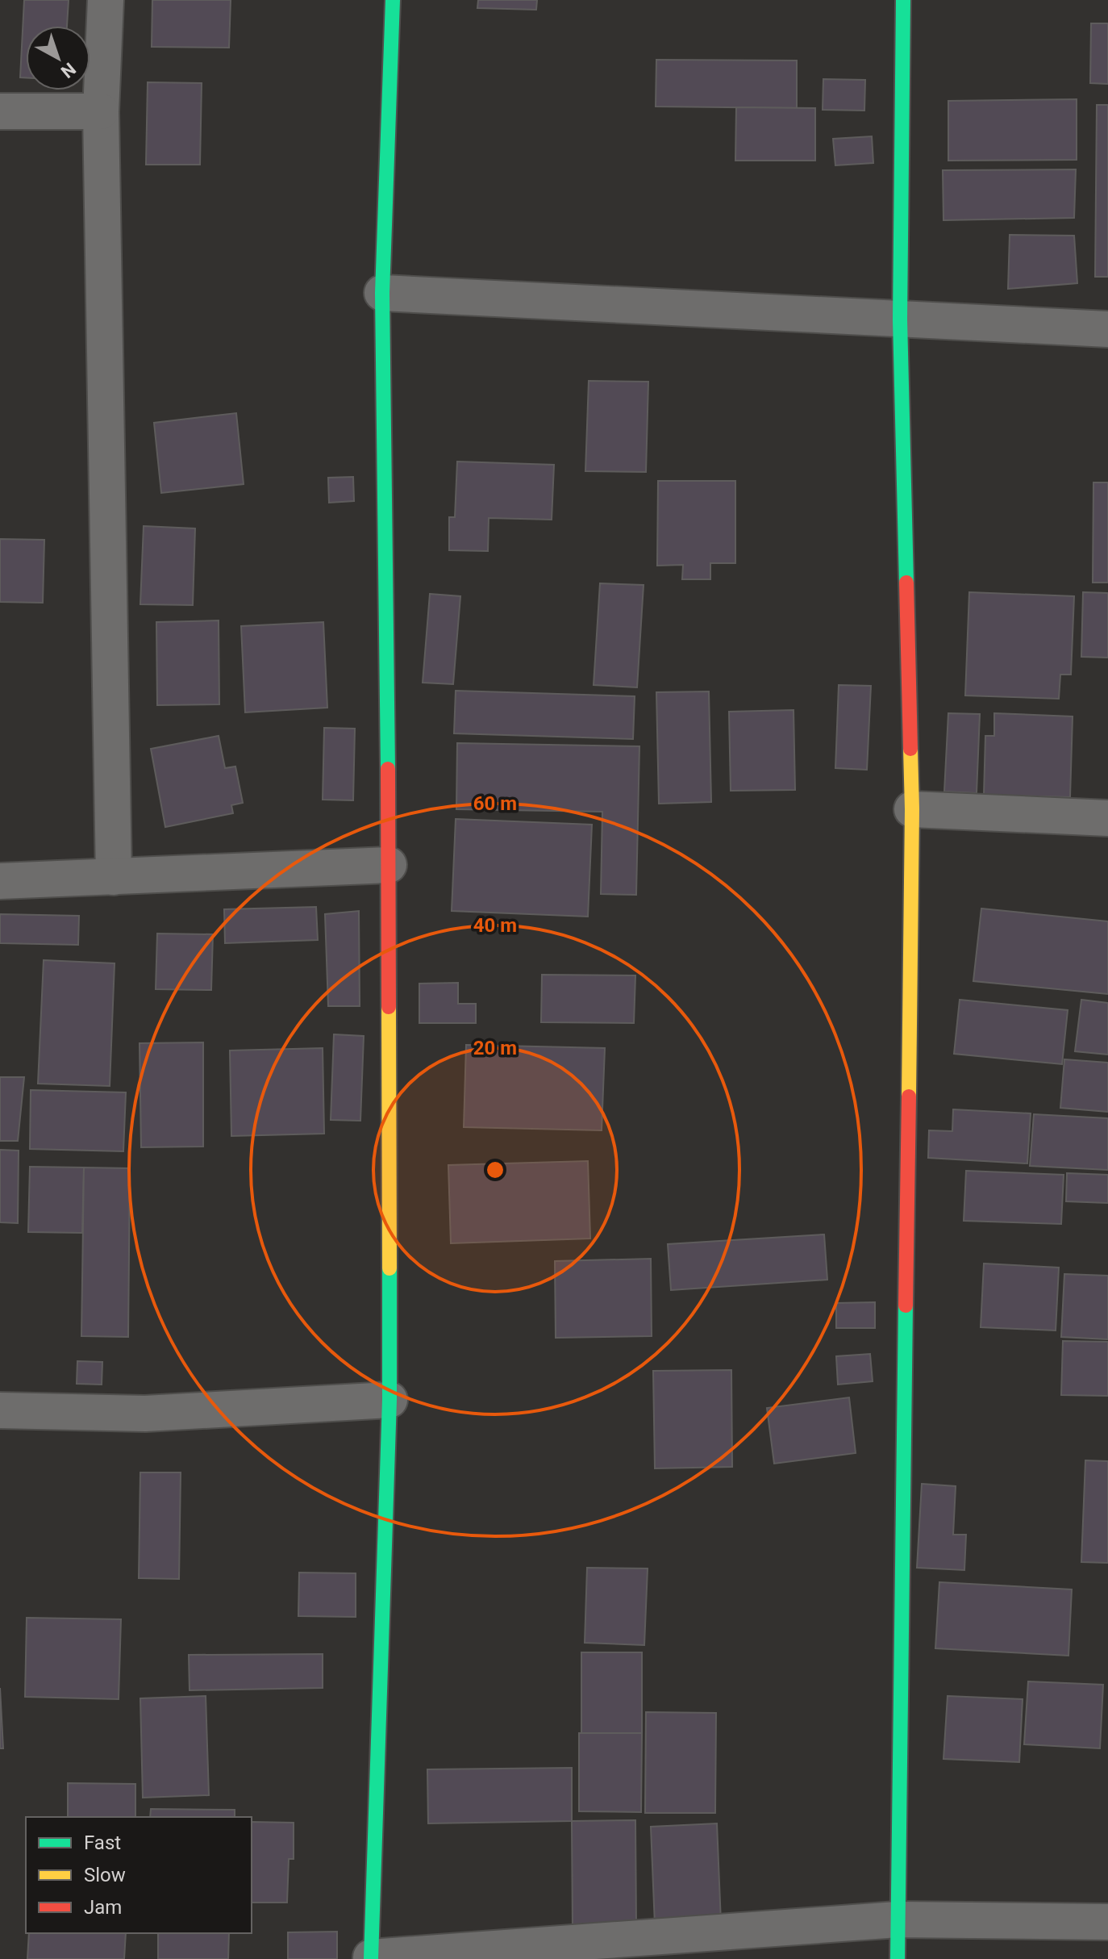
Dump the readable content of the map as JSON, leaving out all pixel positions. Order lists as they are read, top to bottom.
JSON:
{
  "legend": ["Fast", "Slow", "Jam"],
  "north": "bottom right",
  "rings": ["60 m", "40 m", "20 m"]
}
